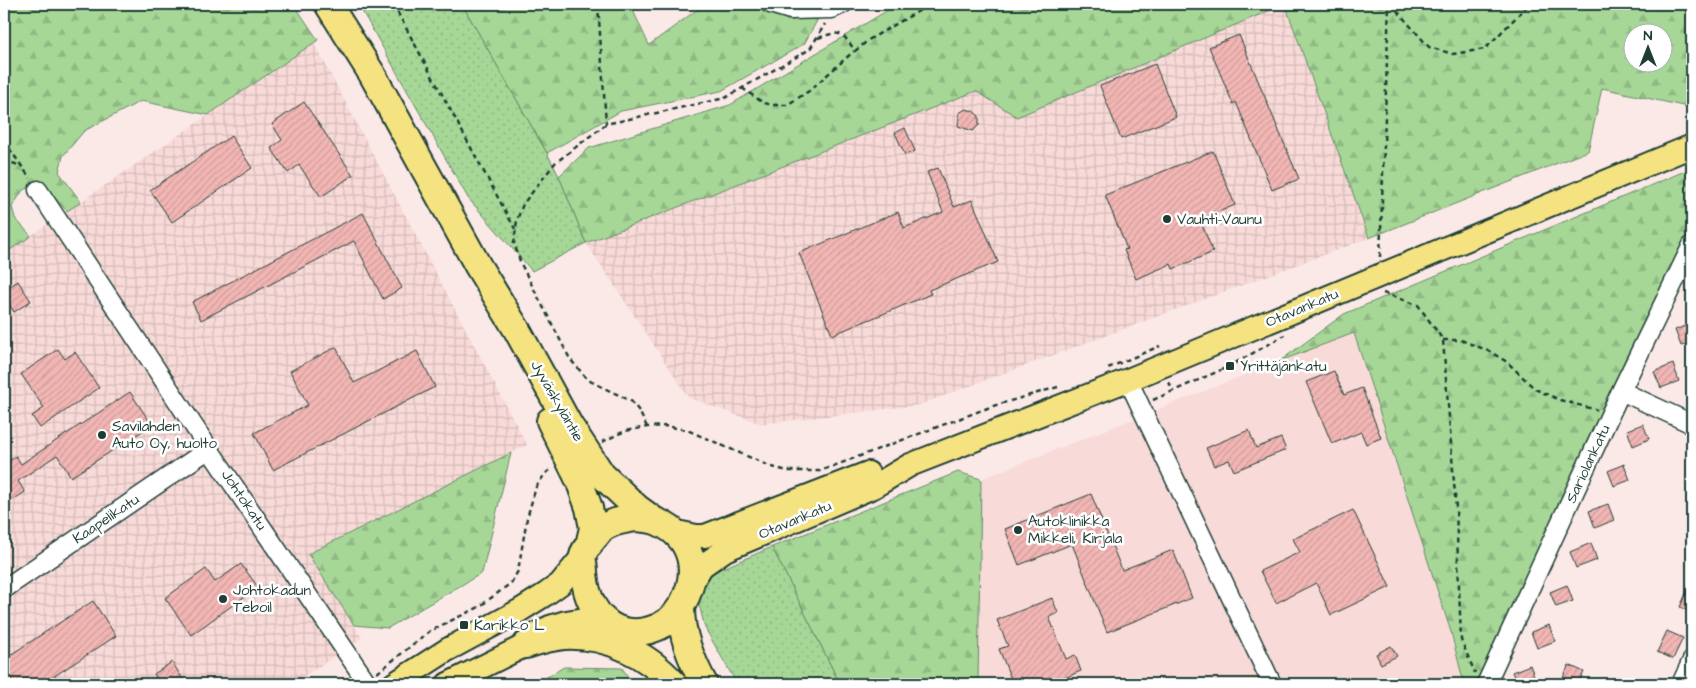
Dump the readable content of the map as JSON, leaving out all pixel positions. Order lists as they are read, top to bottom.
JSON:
{
  "streets": {
    "highway": ["Jyväskyläntie"],
    "main road": ["Otavankatu"],
    "street": ["Sariolankatu", "Johtokatu", "Kaapelikatu"]
  },
  "crossings": [
    ["Otavankatu", "Jyväskyläntie"],
    ["Johtokatu", "Kaapelikatu"]
  ],
  "places": {
    "other": [
      "Vauhti-Vaunu",
      "Savilahden Auto Oy, huolto",
      "Autoklinikka Mikkeli, Kirjala",
      "Johtokadun Teboil"
    ],
    "transit": ["Yrittäjänkatu", "Karikko L"]
  },
  "north": "top"
}
